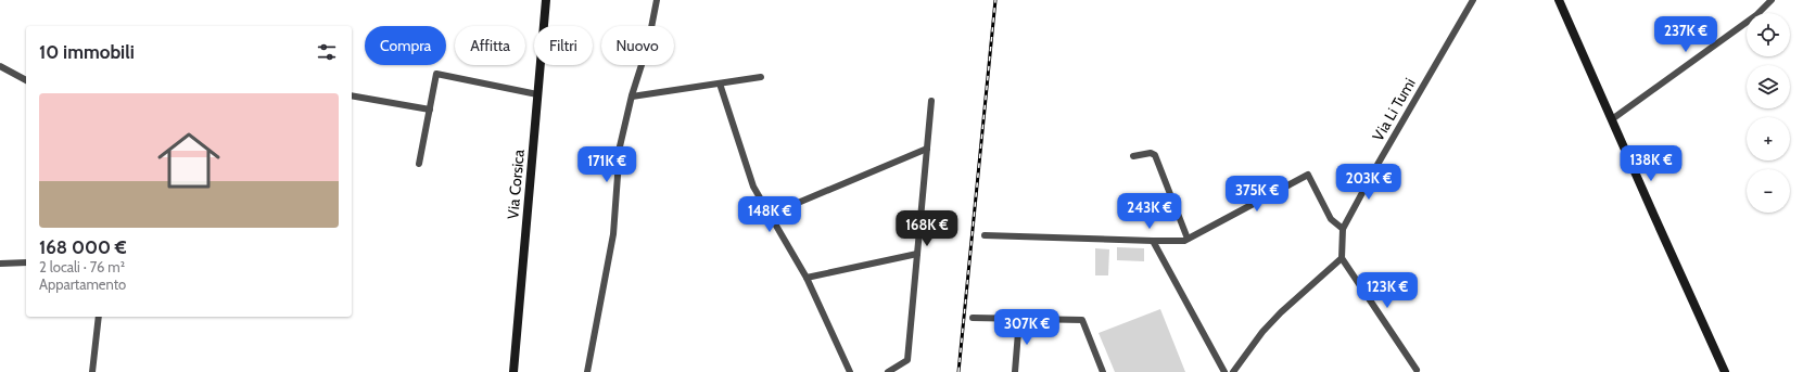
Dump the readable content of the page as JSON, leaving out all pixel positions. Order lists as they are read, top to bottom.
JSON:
{
  "streets": {
    "street": ["Via Li Tumi", "Via Corsica"]
  },
  "page": {
    "map_buttons": ["+", "−"],
    "price": [
      "237K €",
      "138K €",
      "171K €",
      "203K €",
      "375K €",
      "243K €",
      "148K €",
      "168K €",
      "123K €",
      "307K €"
    ],
    "chip": [
      "Compra",
      "Affitta",
      "Filtri",
      "Nuovo"
    ],
    "heading": "10 immobili",
    "list": [
      {
        "name": "168 000 €",
        "note": "2 locali · 76 m² · Appartamento"
      }
    ]
  }
}
